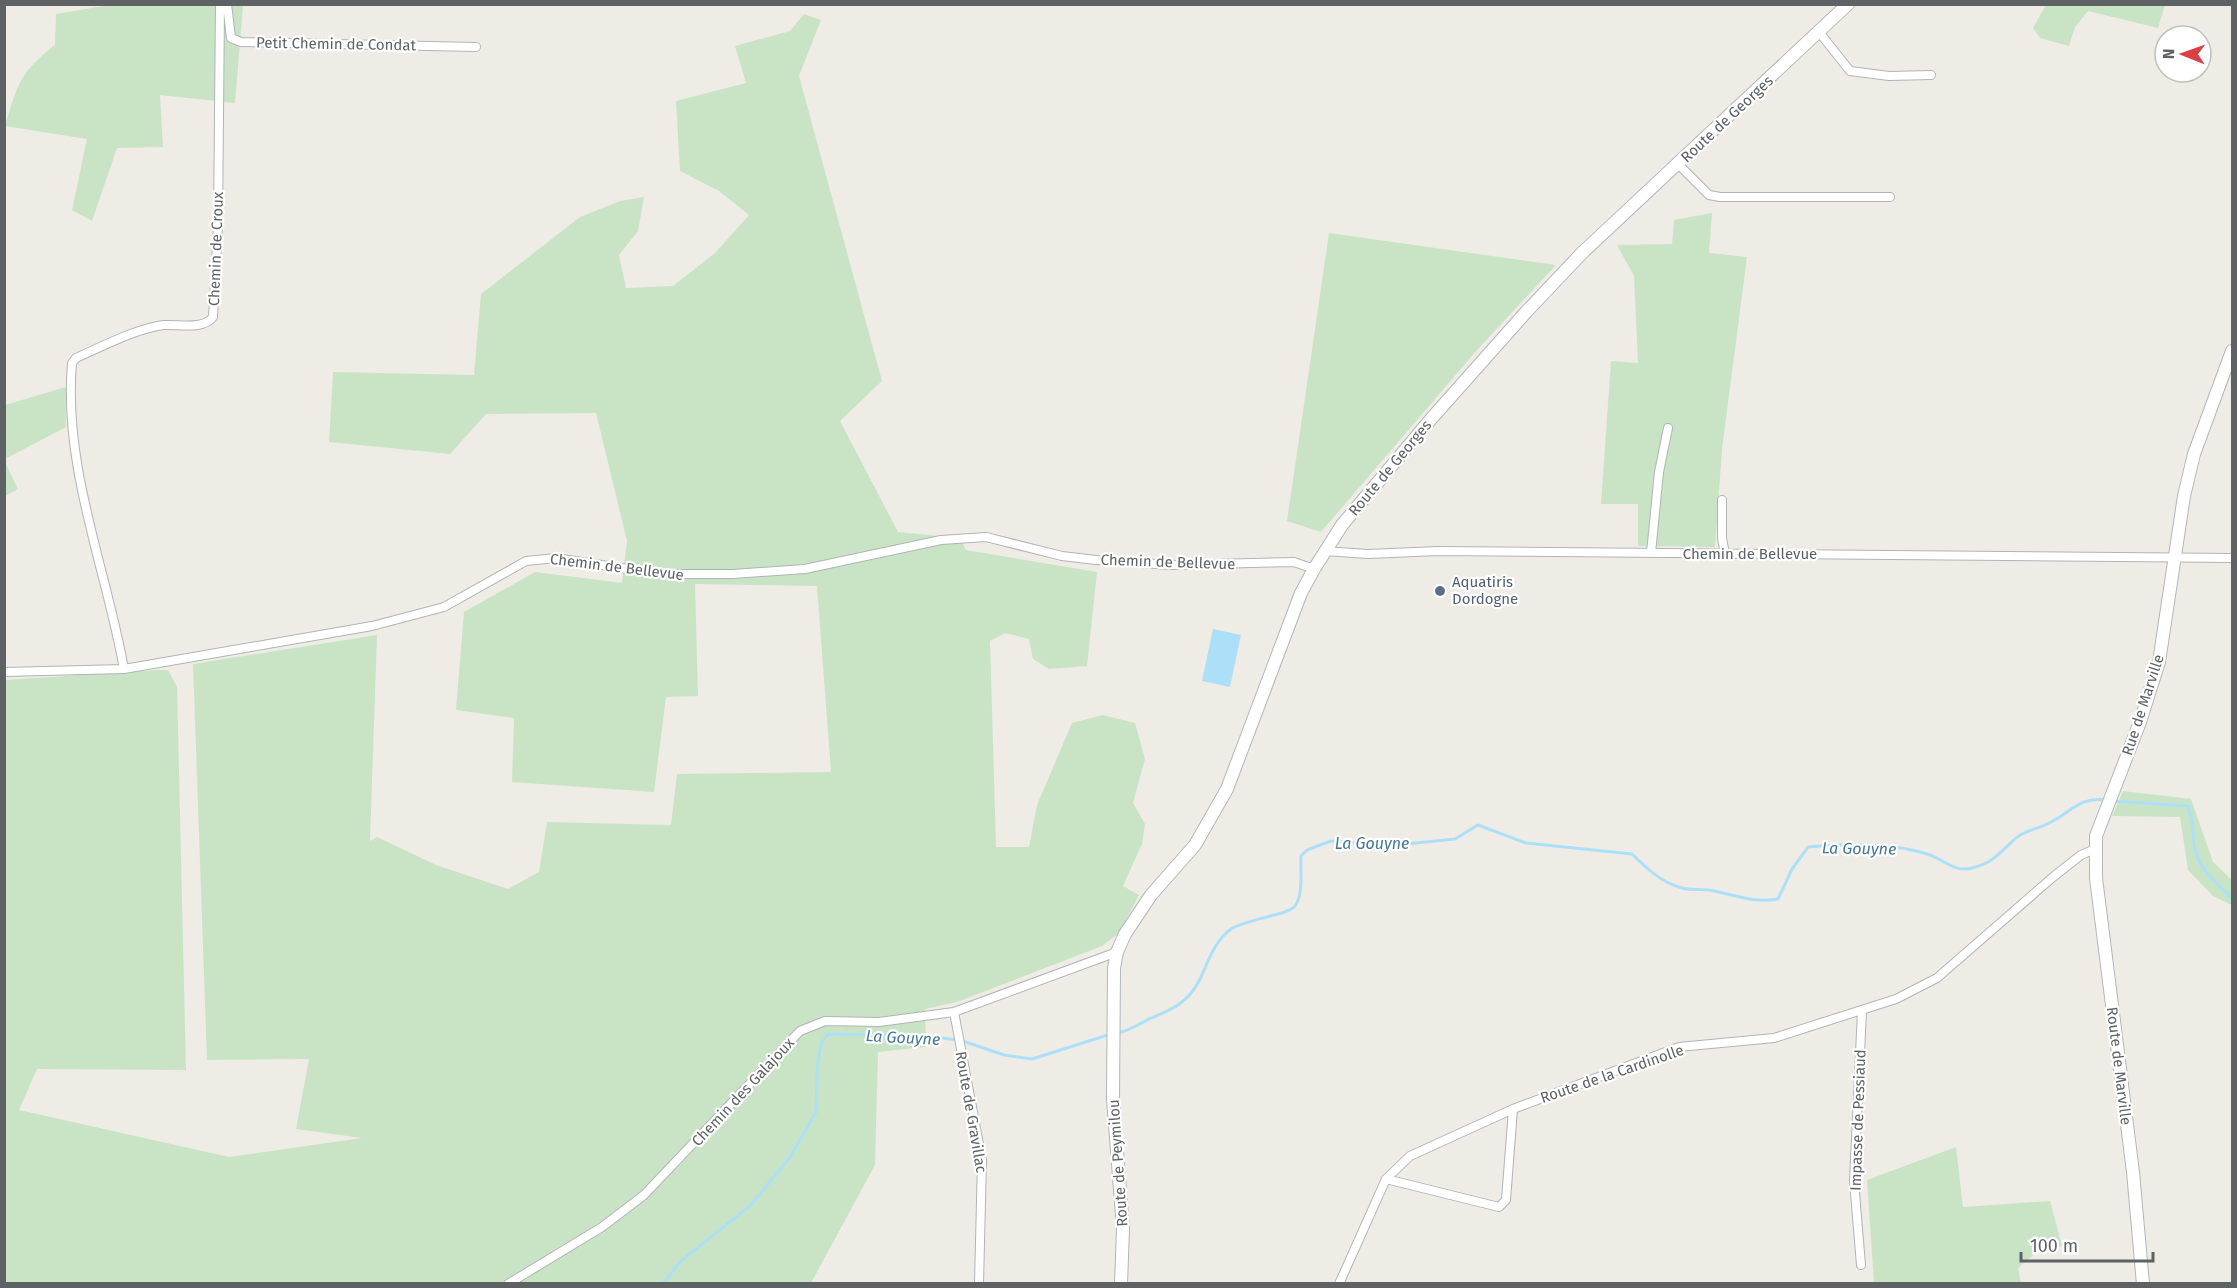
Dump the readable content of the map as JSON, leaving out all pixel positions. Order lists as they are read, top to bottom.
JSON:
{
  "streets": {
    "street": [
      "Petit Chemin de Condat",
      "Route de Georges",
      "Chemin de Croux",
      "Chemin de Bellevue",
      "Rue de Marville",
      "Route de Marville",
      "Route de la Cardinolle",
      "Chemin des Galajoux",
      "Route de Gravillac",
      "Impasse de Pessiaud",
      "Route de Peymilou"
    ]
  },
  "crossings": [
    ["Route de Georges", "Chemin de Bellevue"],
    ["Route de Georges", "Chemin des Galajoux"],
    ["Route de Georges", "Route de Peymilou"],
    ["Chemin de Croux", "Chemin de Bellevue"],
    ["Chemin de Bellevue", "Rue de Marville"],
    ["Rue de Marville", "Route de Marville"],
    ["Rue de Marville", "Route de la Cardinolle"],
    ["Route de Marville", "Route de la Cardinolle"],
    ["Route de la Cardinolle", "Impasse de Pessiaud"],
    ["Chemin des Galajoux", "Route de Gravillac"]
  ],
  "water": ["La Gouyne"],
  "places": ["Aquatiris Dordogne"],
  "scale_bar": "100 m",
  "north": "left"
}
